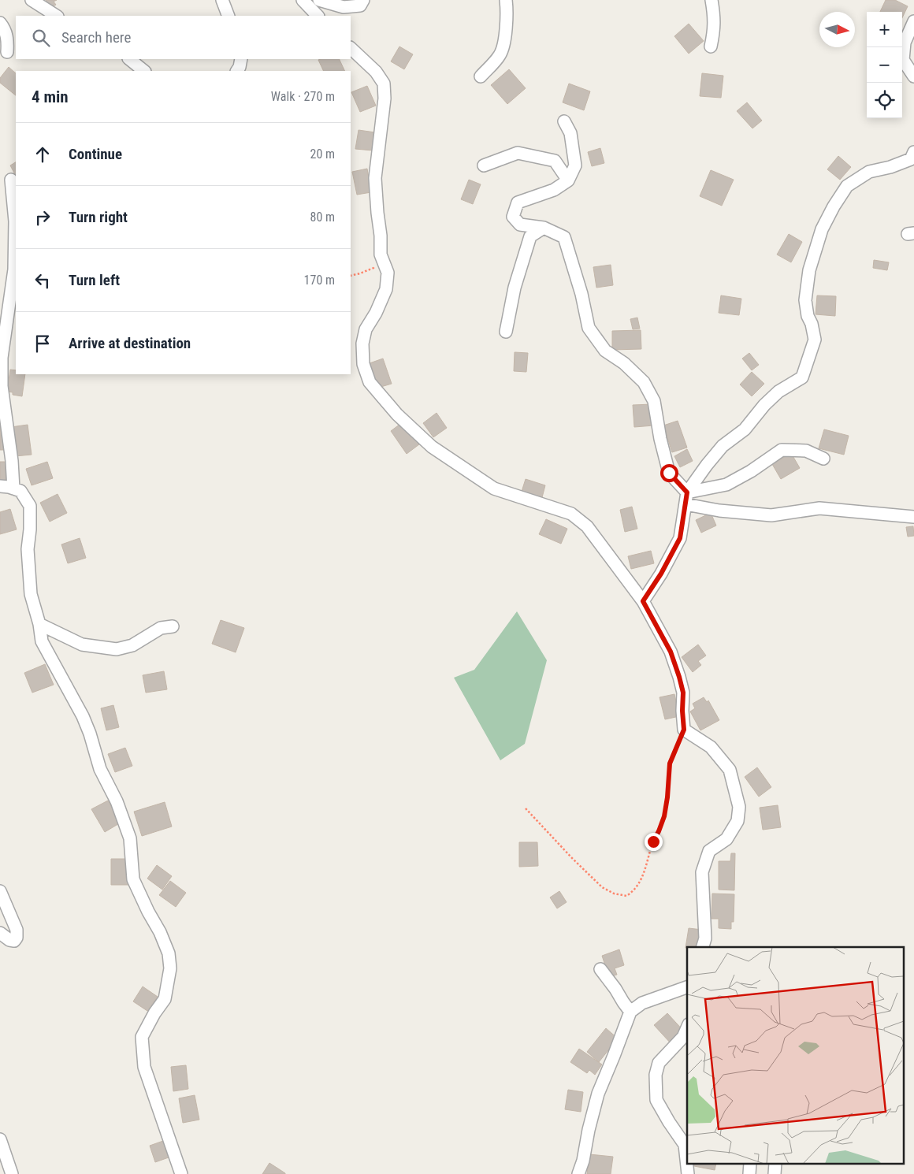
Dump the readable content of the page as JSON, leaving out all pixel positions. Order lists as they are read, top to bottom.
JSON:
{
  "north": "right",
  "page": {
    "map_buttons": ["+", "−"],
    "search": "Search here",
    "heading": ["4 min", "Walk · 270 m"],
    "list": [
      ["Continue", "20 m"],
      ["Turn right", "80 m"],
      ["Turn left", "170 m"],
      "Arrive at destination"
    ]
  }
}
